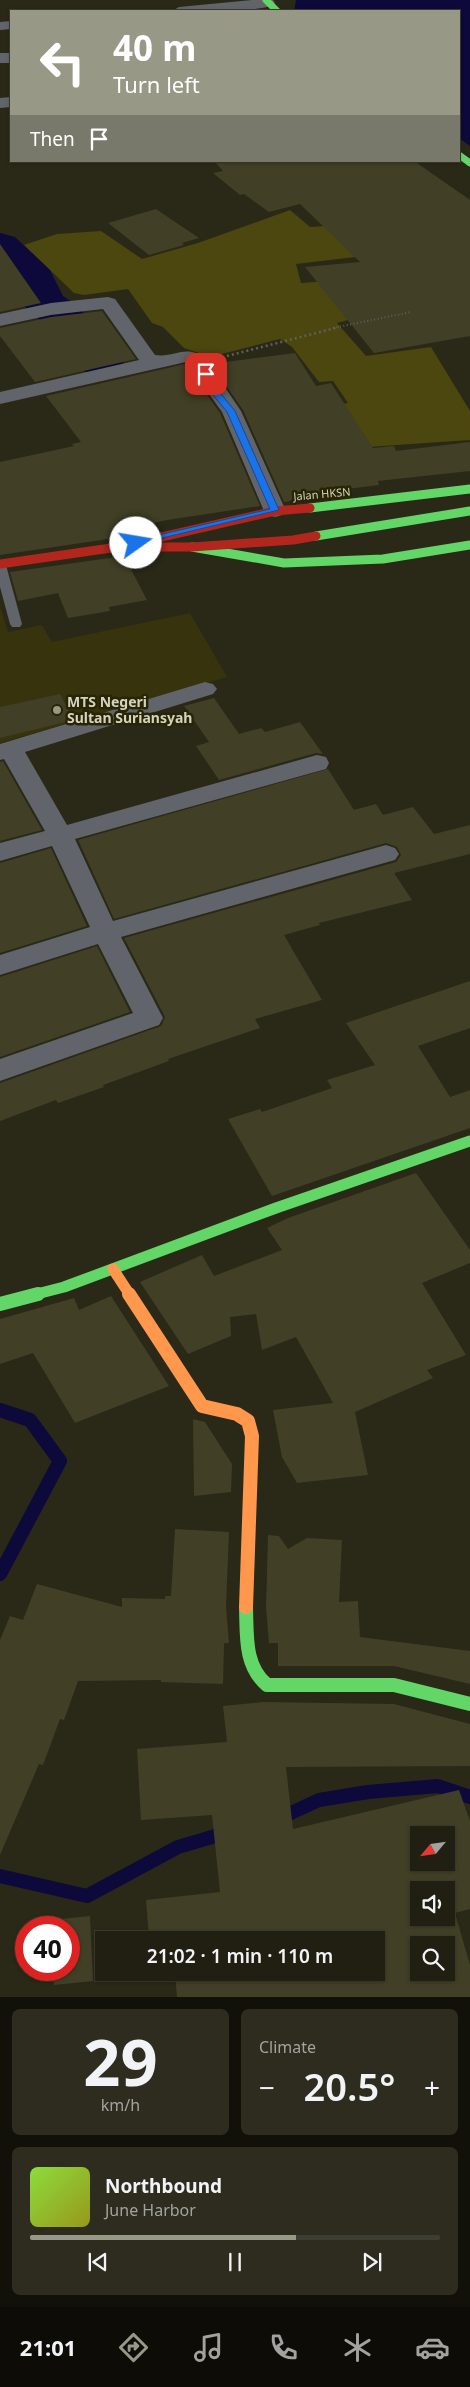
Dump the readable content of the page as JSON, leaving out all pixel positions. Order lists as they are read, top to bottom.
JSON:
{
  "streets": {
    "street": ["Jalan HKSN"]
  },
  "places": ["MTS Negeri Sultan Suriansyah"],
  "north": "bottom left",
  "page": {
    "turn": ["40 m", "Turn left"],
    "then": "Then",
    "limit": "40",
    "trip": "21:02 · 1 min · 110 m",
    "tile": [
      ["29", "km/h"],
      "Climate"
    ],
    "heat": ["−", "20.5°", "+"],
    "song": ["Northbound", "June Harbor"],
    "tabs": "21:01"
  }
}
